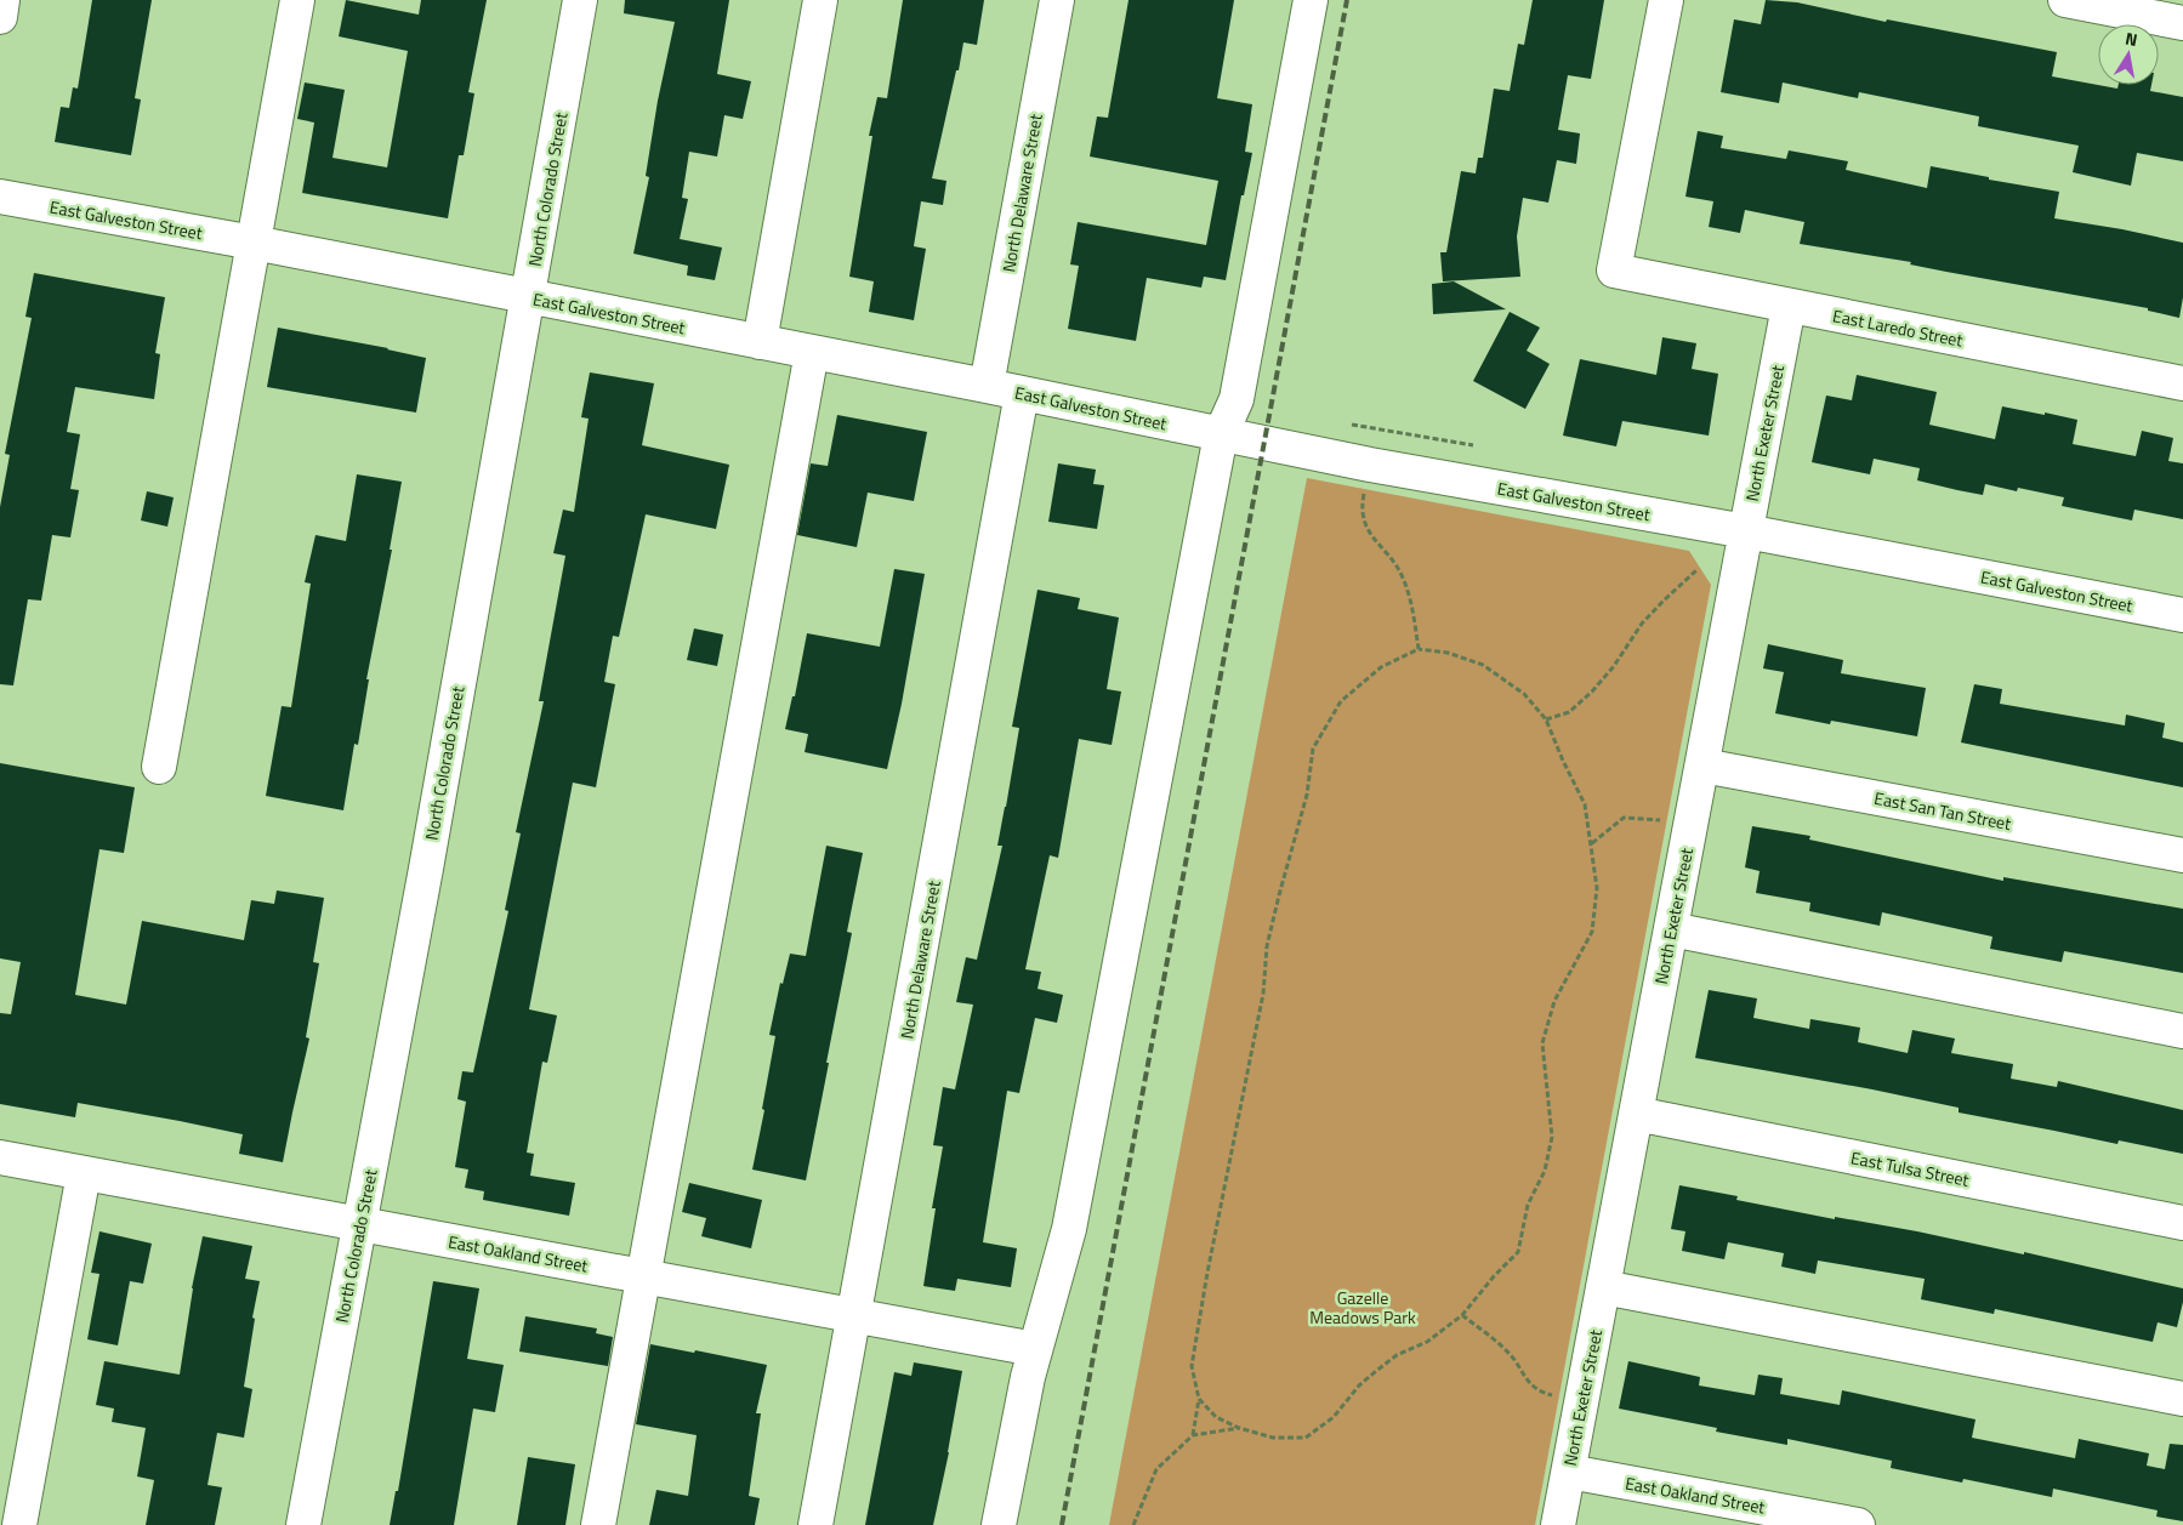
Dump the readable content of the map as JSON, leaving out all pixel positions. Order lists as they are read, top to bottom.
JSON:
{
  "streets": {
    "street": [
      "North Colorado Street",
      "North Delaware Street",
      "East Galveston Street",
      "East Laredo Street",
      "North Exeter Street",
      "East San Tan Street",
      "East Tulsa Street",
      "East Oakland Street"
    ]
  },
  "crossings": [
    ["North Colorado Street", "East Galveston Street"],
    ["North Colorado Street", "East Oakland Street"],
    ["North Delaware Street", "East Galveston Street"],
    ["North Delaware Street", "East Oakland Street"],
    ["East Galveston Street", "North Exeter Street"],
    ["East Laredo Street", "North Exeter Street"],
    ["North Exeter Street", "East San Tan Street"],
    ["North Exeter Street", "East Tulsa Street"],
    ["North Exeter Street", "East Oakland Street"]
  ],
  "parks": ["Gazelle Meadows Park"],
  "north": "top"
}
